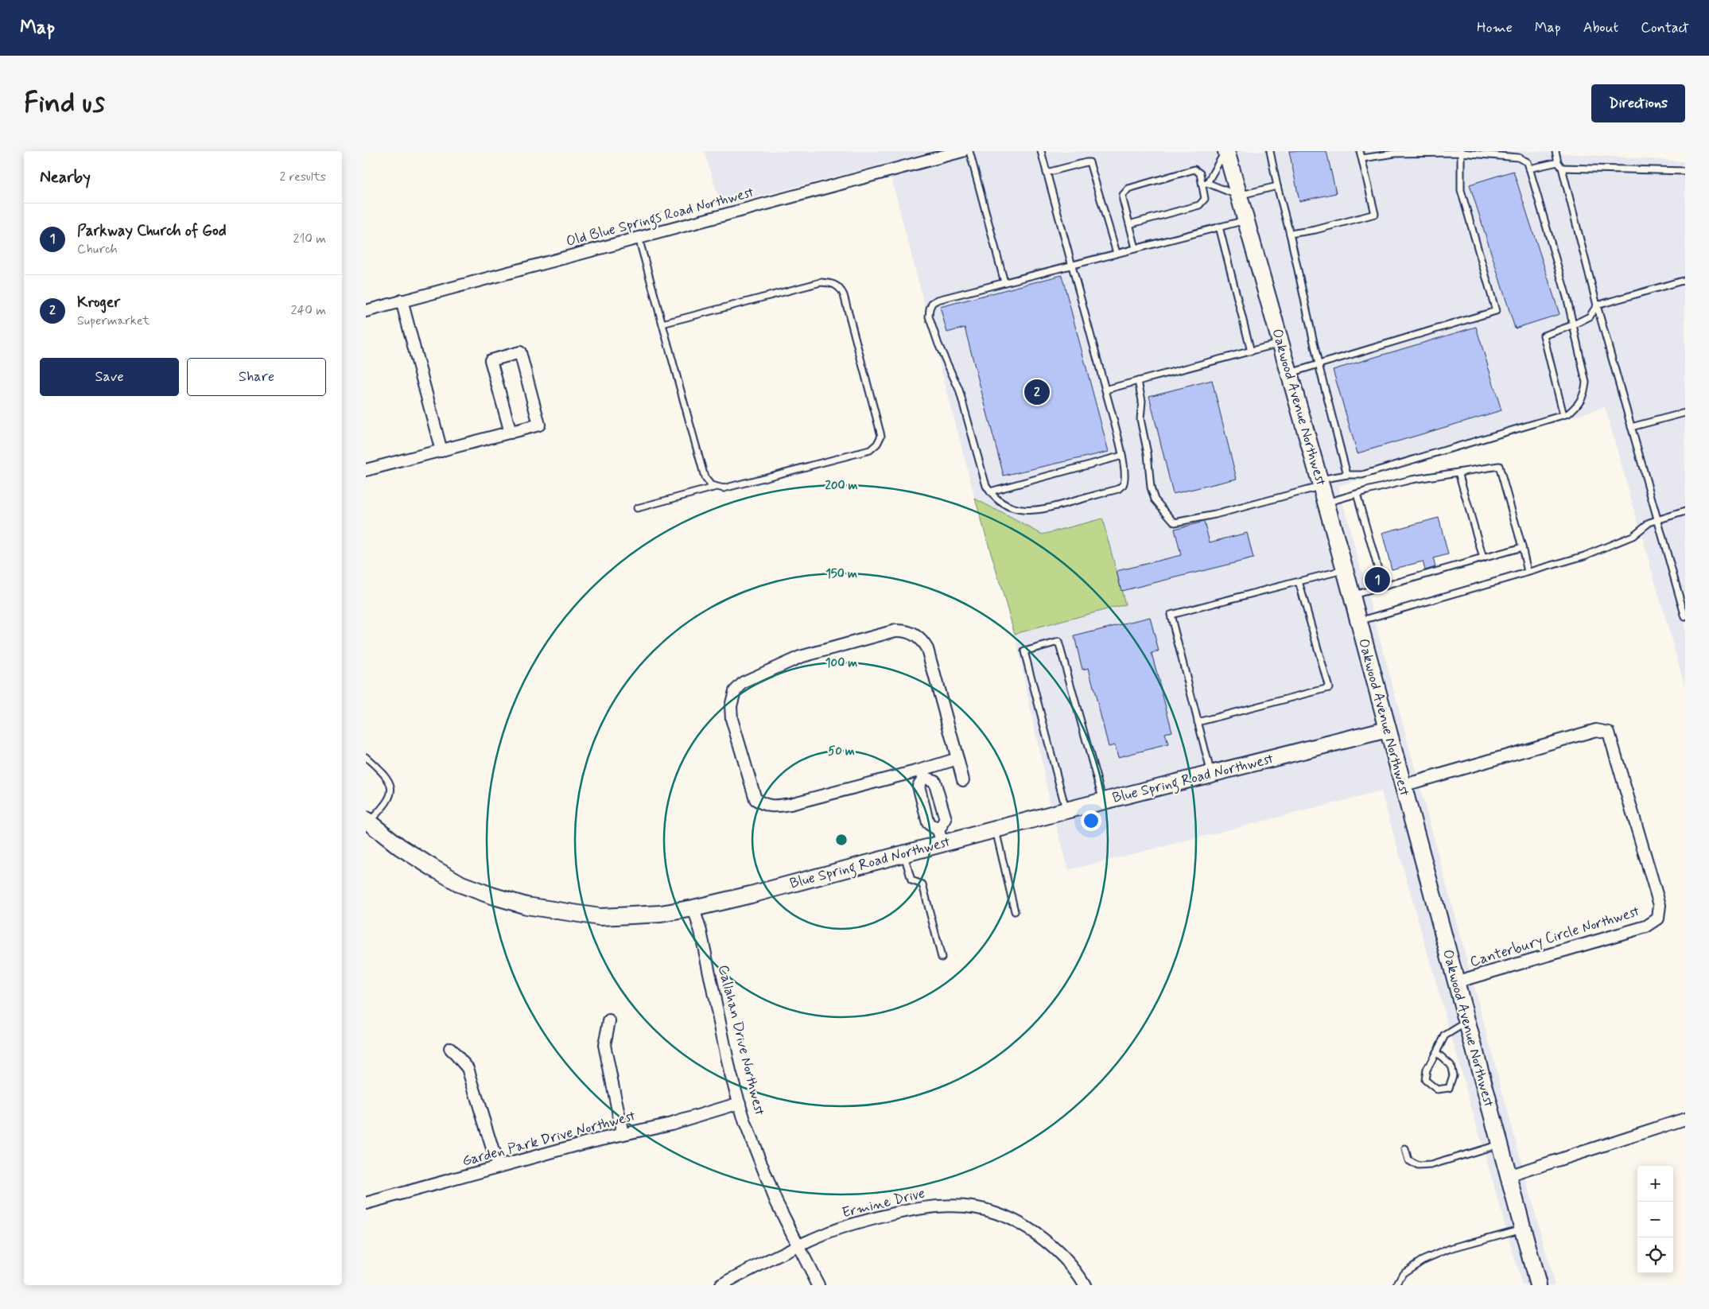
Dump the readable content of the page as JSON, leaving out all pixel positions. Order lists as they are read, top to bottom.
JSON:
{
  "streets": {
    "street": [
      "Old Blue Springs Road Northwest",
      "Oakwood Avenue Northwest",
      "Blue Spring Road Northwest",
      "Canterbury Circle Northwest",
      "Callahan Drive Northwest",
      "Garden Park Drive Northwest",
      "Ermine Drive"
    ]
  },
  "crossings": [
    ["Oakwood Avenue Northwest", "Blue Spring Road Northwest"],
    ["Oakwood Avenue Northwest", "Canterbury Circle Northwest"],
    ["Blue Spring Road Northwest", "Callahan Drive Northwest"],
    ["Callahan Drive Northwest", "Garden Park Drive Northwest"],
    ["Callahan Drive Northwest", "Ermine Drive"]
  ],
  "page": {
    "header": "Map",
    "nav": [
      "Home",
      "Map",
      "About",
      "Contact"
    ],
    "buttons": [
      "Directions",
      ["Save", "Share"]
    ],
    "title": "Find us",
    "heading": ["Nearby", "2 results"],
    "list": [
      {
        "mark": "1",
        "name": "Parkway Church of God",
        "note": "Church",
        "value": "210 m"
      },
      {
        "mark": "2",
        "name": "Kroger",
        "note": "Supermarket",
        "value": "240 m"
      }
    ],
    "pins": ["2", "1"],
    "map_buttons": ["+", "−"]
  },
  "rings": [
    "200 m",
    "150 m",
    "100 m",
    "50 m"
  ]
}
